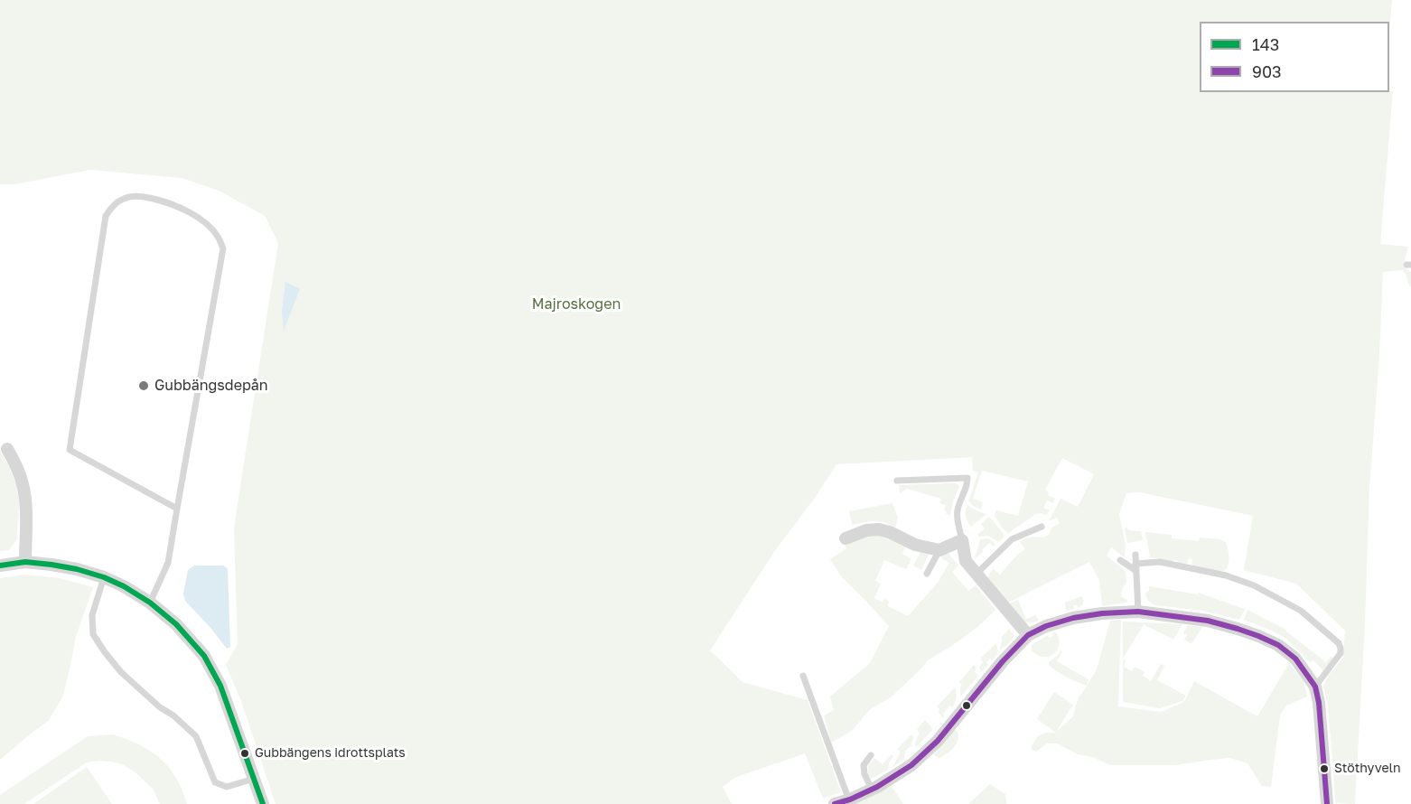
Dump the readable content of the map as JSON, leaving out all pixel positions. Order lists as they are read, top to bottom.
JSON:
{
  "parks": ["Majroskogen"],
  "places": ["Gubbängsdepån", "Gubbängens idrottsplats", "Stöthyveln"],
  "lines": ["transit line 143", "transit line 903"],
  "legend": ["143", "903"]
}
